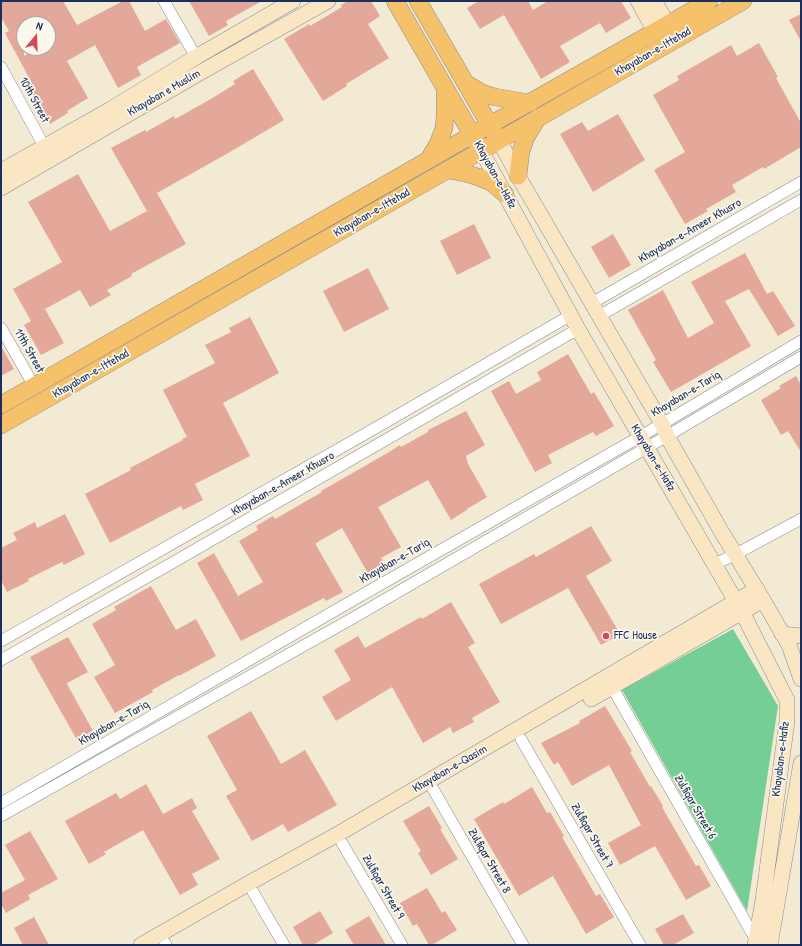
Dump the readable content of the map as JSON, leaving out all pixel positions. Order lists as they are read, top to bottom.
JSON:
{
  "streets": {
    "main road": ["Khayaban-e-Ittehad", "Khayaban-e-Hafiz"],
    "street": [
      "Khayaban e Muslim",
      "10th Street",
      "Khayaban-e-Ameer Khusro",
      "11th Street",
      "Khayaban-e-Tariq",
      "Khayaban-e-Qasim",
      "Zulfiqar Street 6",
      "Zulfiqar Street 7",
      "Zulfiqar Street 8",
      "Zulfiqar Street 9"
    ]
  },
  "crossings": [
    ["Khayaban-e-Ittehad", "Khayaban-e-Hafiz"],
    ["Khayaban-e-Ittehad", "11th Street"],
    ["Khayaban-e-Hafiz", "Khayaban-e-Ameer Khusro"],
    ["Khayaban-e-Hafiz", "Khayaban-e-Tariq"],
    ["Khayaban-e-Hafiz", "Khayaban-e-Qasim"],
    ["Khayaban-e-Hafiz", "Zulfiqar Street 6"],
    ["Khayaban-e-Qasim", "Zulfiqar Street 6"],
    ["Khayaban-e-Qasim", "Zulfiqar Street 7"],
    ["Khayaban-e-Qasim", "Zulfiqar Street 8"],
    ["Khayaban-e-Qasim", "Zulfiqar Street 9"]
  ],
  "places": ["FFC House"],
  "north": "top"
}
